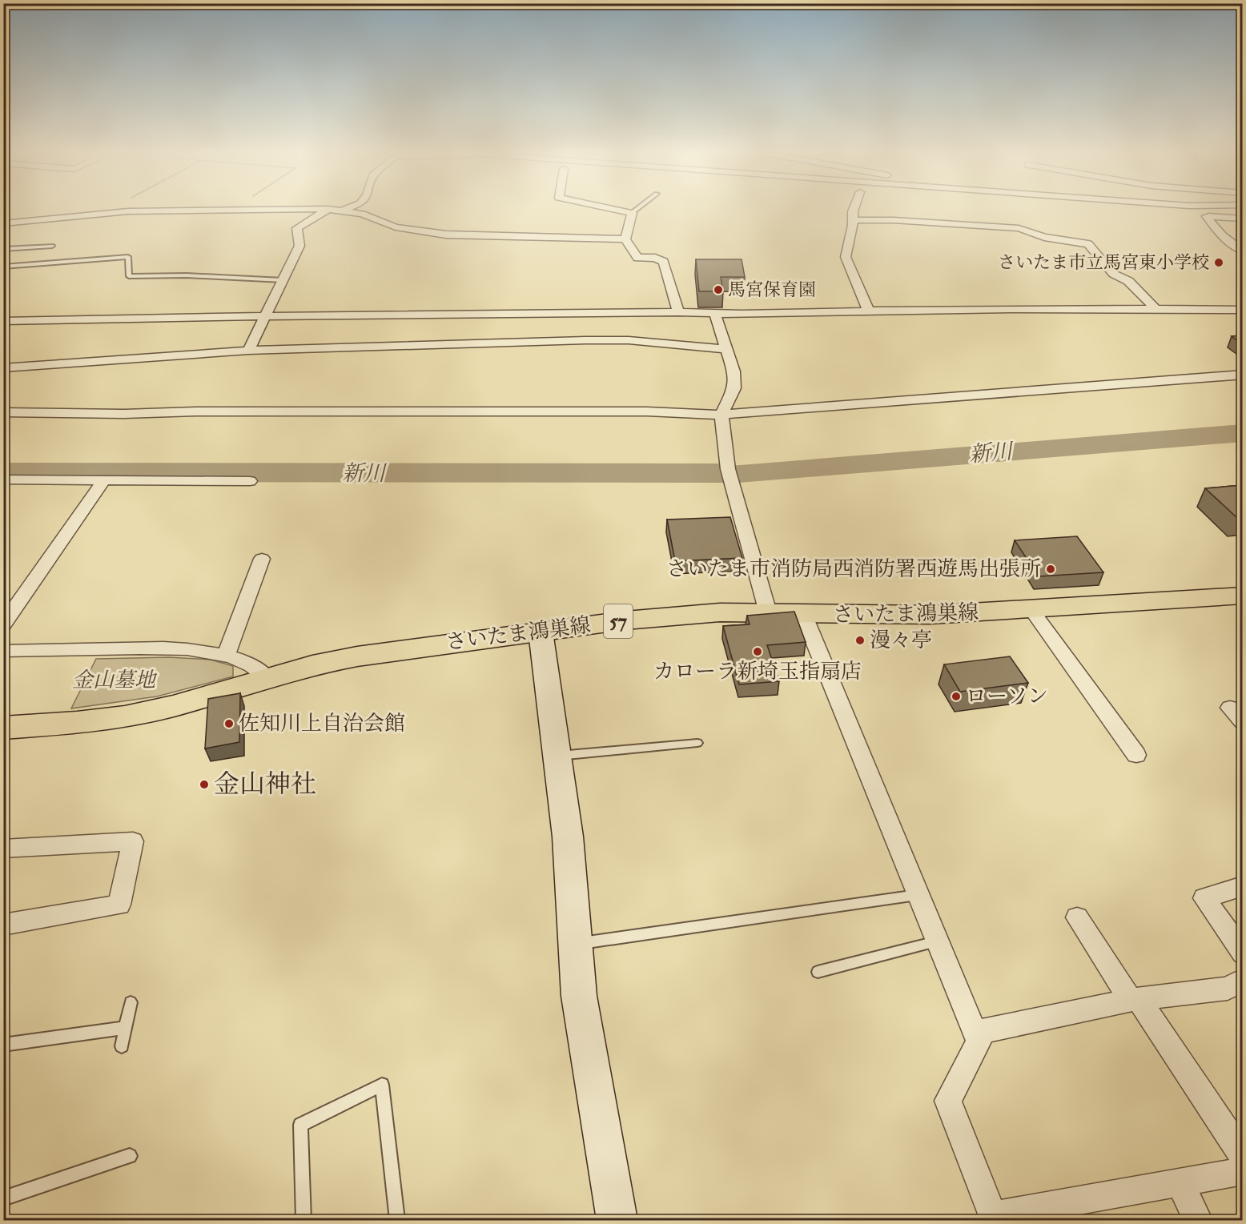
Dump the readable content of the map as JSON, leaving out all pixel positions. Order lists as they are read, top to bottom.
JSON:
{
  "streets": {
    "main road": ["さいたま鴻巣線", "57"]
  },
  "water": ["新川"],
  "parks": ["金山墓地"],
  "places": [
    "さいたま市立馬宮東小学校",
    "馬宮保育園",
    "さいたま市消防局西消防署西遊馬出張所",
    "漫々亭",
    "カローラ新埼玉指扇店",
    "ローソン",
    "佐知川上自治会館",
    "金山神社"
  ]
}
